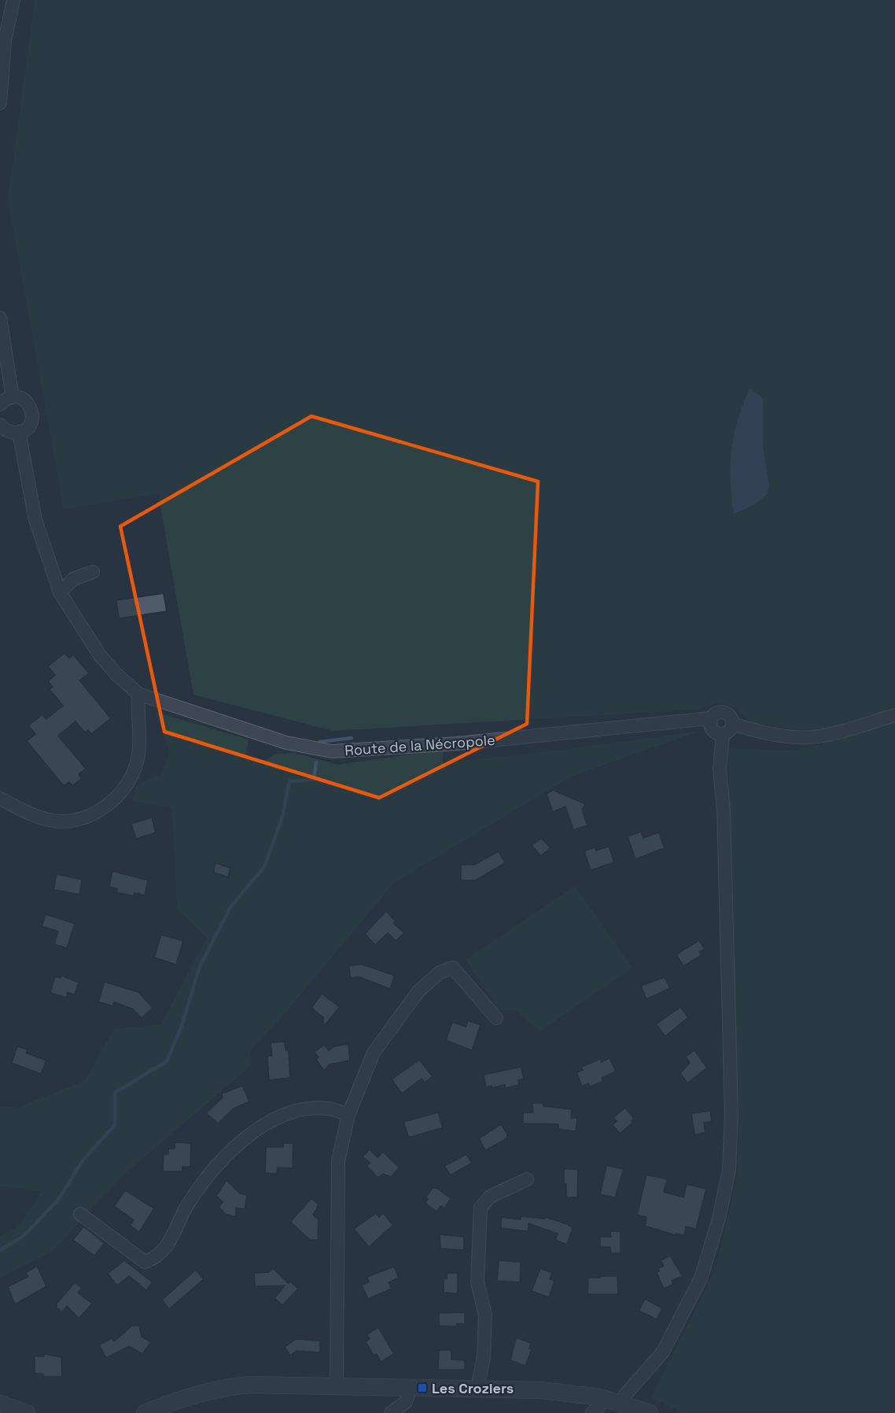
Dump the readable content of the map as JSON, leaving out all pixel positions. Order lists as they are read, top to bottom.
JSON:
{
  "streets": {
    "street": ["Route de la Nécropole"]
  },
  "places": {
    "transit": ["Les Croziers"]
  }
}
